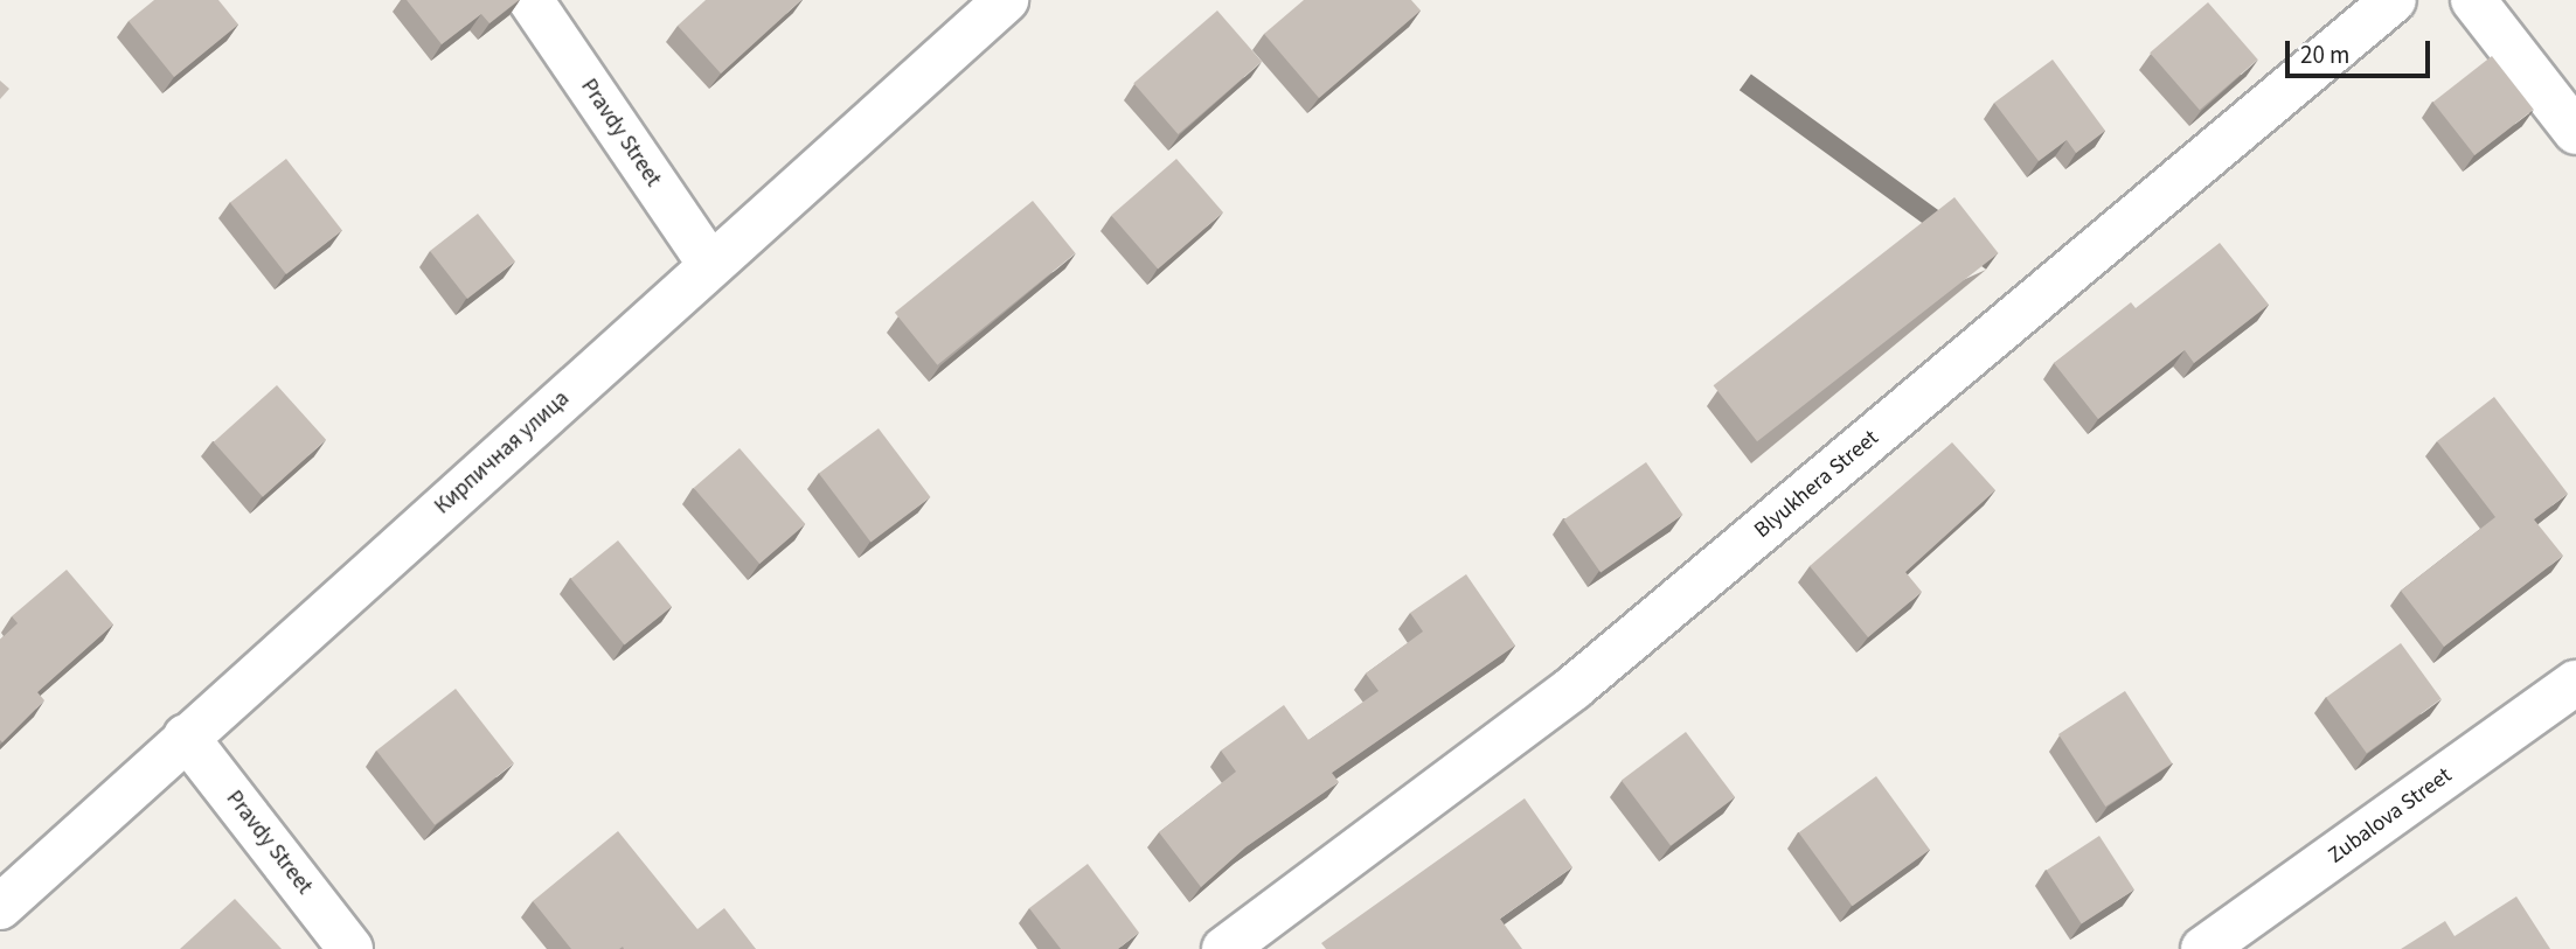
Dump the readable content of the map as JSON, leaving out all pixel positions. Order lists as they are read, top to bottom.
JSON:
{
  "streets": {
    "street": [
      "Pravdy Street",
      "Кирпичная улица",
      "Blyukhera Street",
      "Zubalova Street"
    ]
  },
  "crossings": [
    ["Pravdy Street", "Кирпичная улица"]
  ],
  "scale_bar": "20 m"
}
